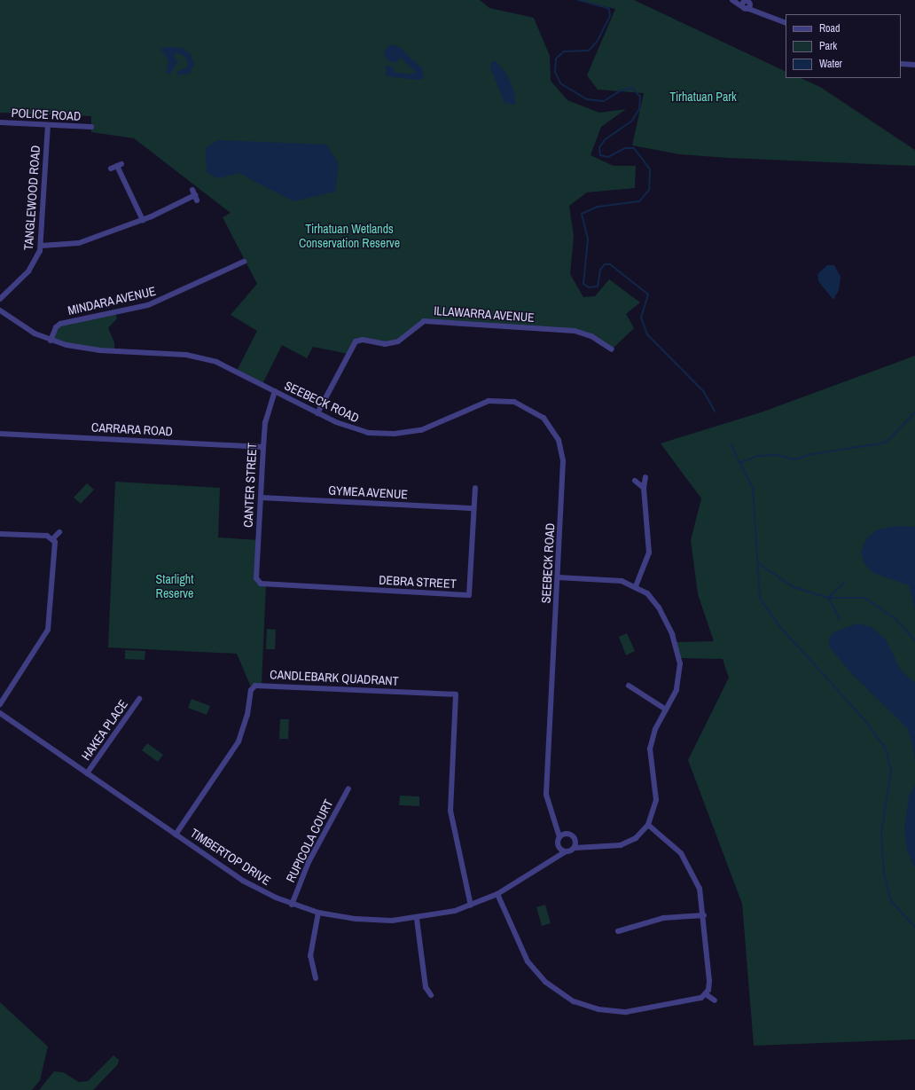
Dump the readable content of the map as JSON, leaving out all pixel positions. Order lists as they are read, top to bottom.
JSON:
{
  "streets": {
    "street": [
      "POLICE ROAD",
      "TANGLEWOOD ROAD",
      "MINDARA AVENUE",
      "ILLAWARRA AVENUE",
      "SEEBECK ROAD",
      "CARRARA ROAD",
      "CANTER STREET",
      "GYMEA AVENUE",
      "DEBRA STREET",
      "CANDLEBARK QUADRANT",
      "HAKEA PLACE",
      "RUPICOLA COURT",
      "TIMBERTOP DRIVE"
    ]
  },
  "crossings": [
    ["POLICE ROAD", "TANGLEWOOD ROAD"],
    ["MINDARA AVENUE", "SEEBECK ROAD"],
    ["ILLAWARRA AVENUE", "SEEBECK ROAD"],
    ["SEEBECK ROAD", "CANTER STREET"],
    ["SEEBECK ROAD", "TIMBERTOP DRIVE"],
    ["CARRARA ROAD", "CANTER STREET"],
    ["CANTER STREET", "GYMEA AVENUE"],
    ["CANTER STREET", "DEBRA STREET"],
    ["GYMEA AVENUE", "DEBRA STREET"],
    ["CANDLEBARK QUADRANT", "TIMBERTOP DRIVE"],
    ["HAKEA PLACE", "TIMBERTOP DRIVE"],
    ["RUPICOLA COURT", "TIMBERTOP DRIVE"]
  ],
  "parks": ["Tirhatuan Park", "Tirhatuan Wetlands Conservation Reserve", "Starlight Reserve"],
  "legend": ["Road", "Park", "Water"]
}
